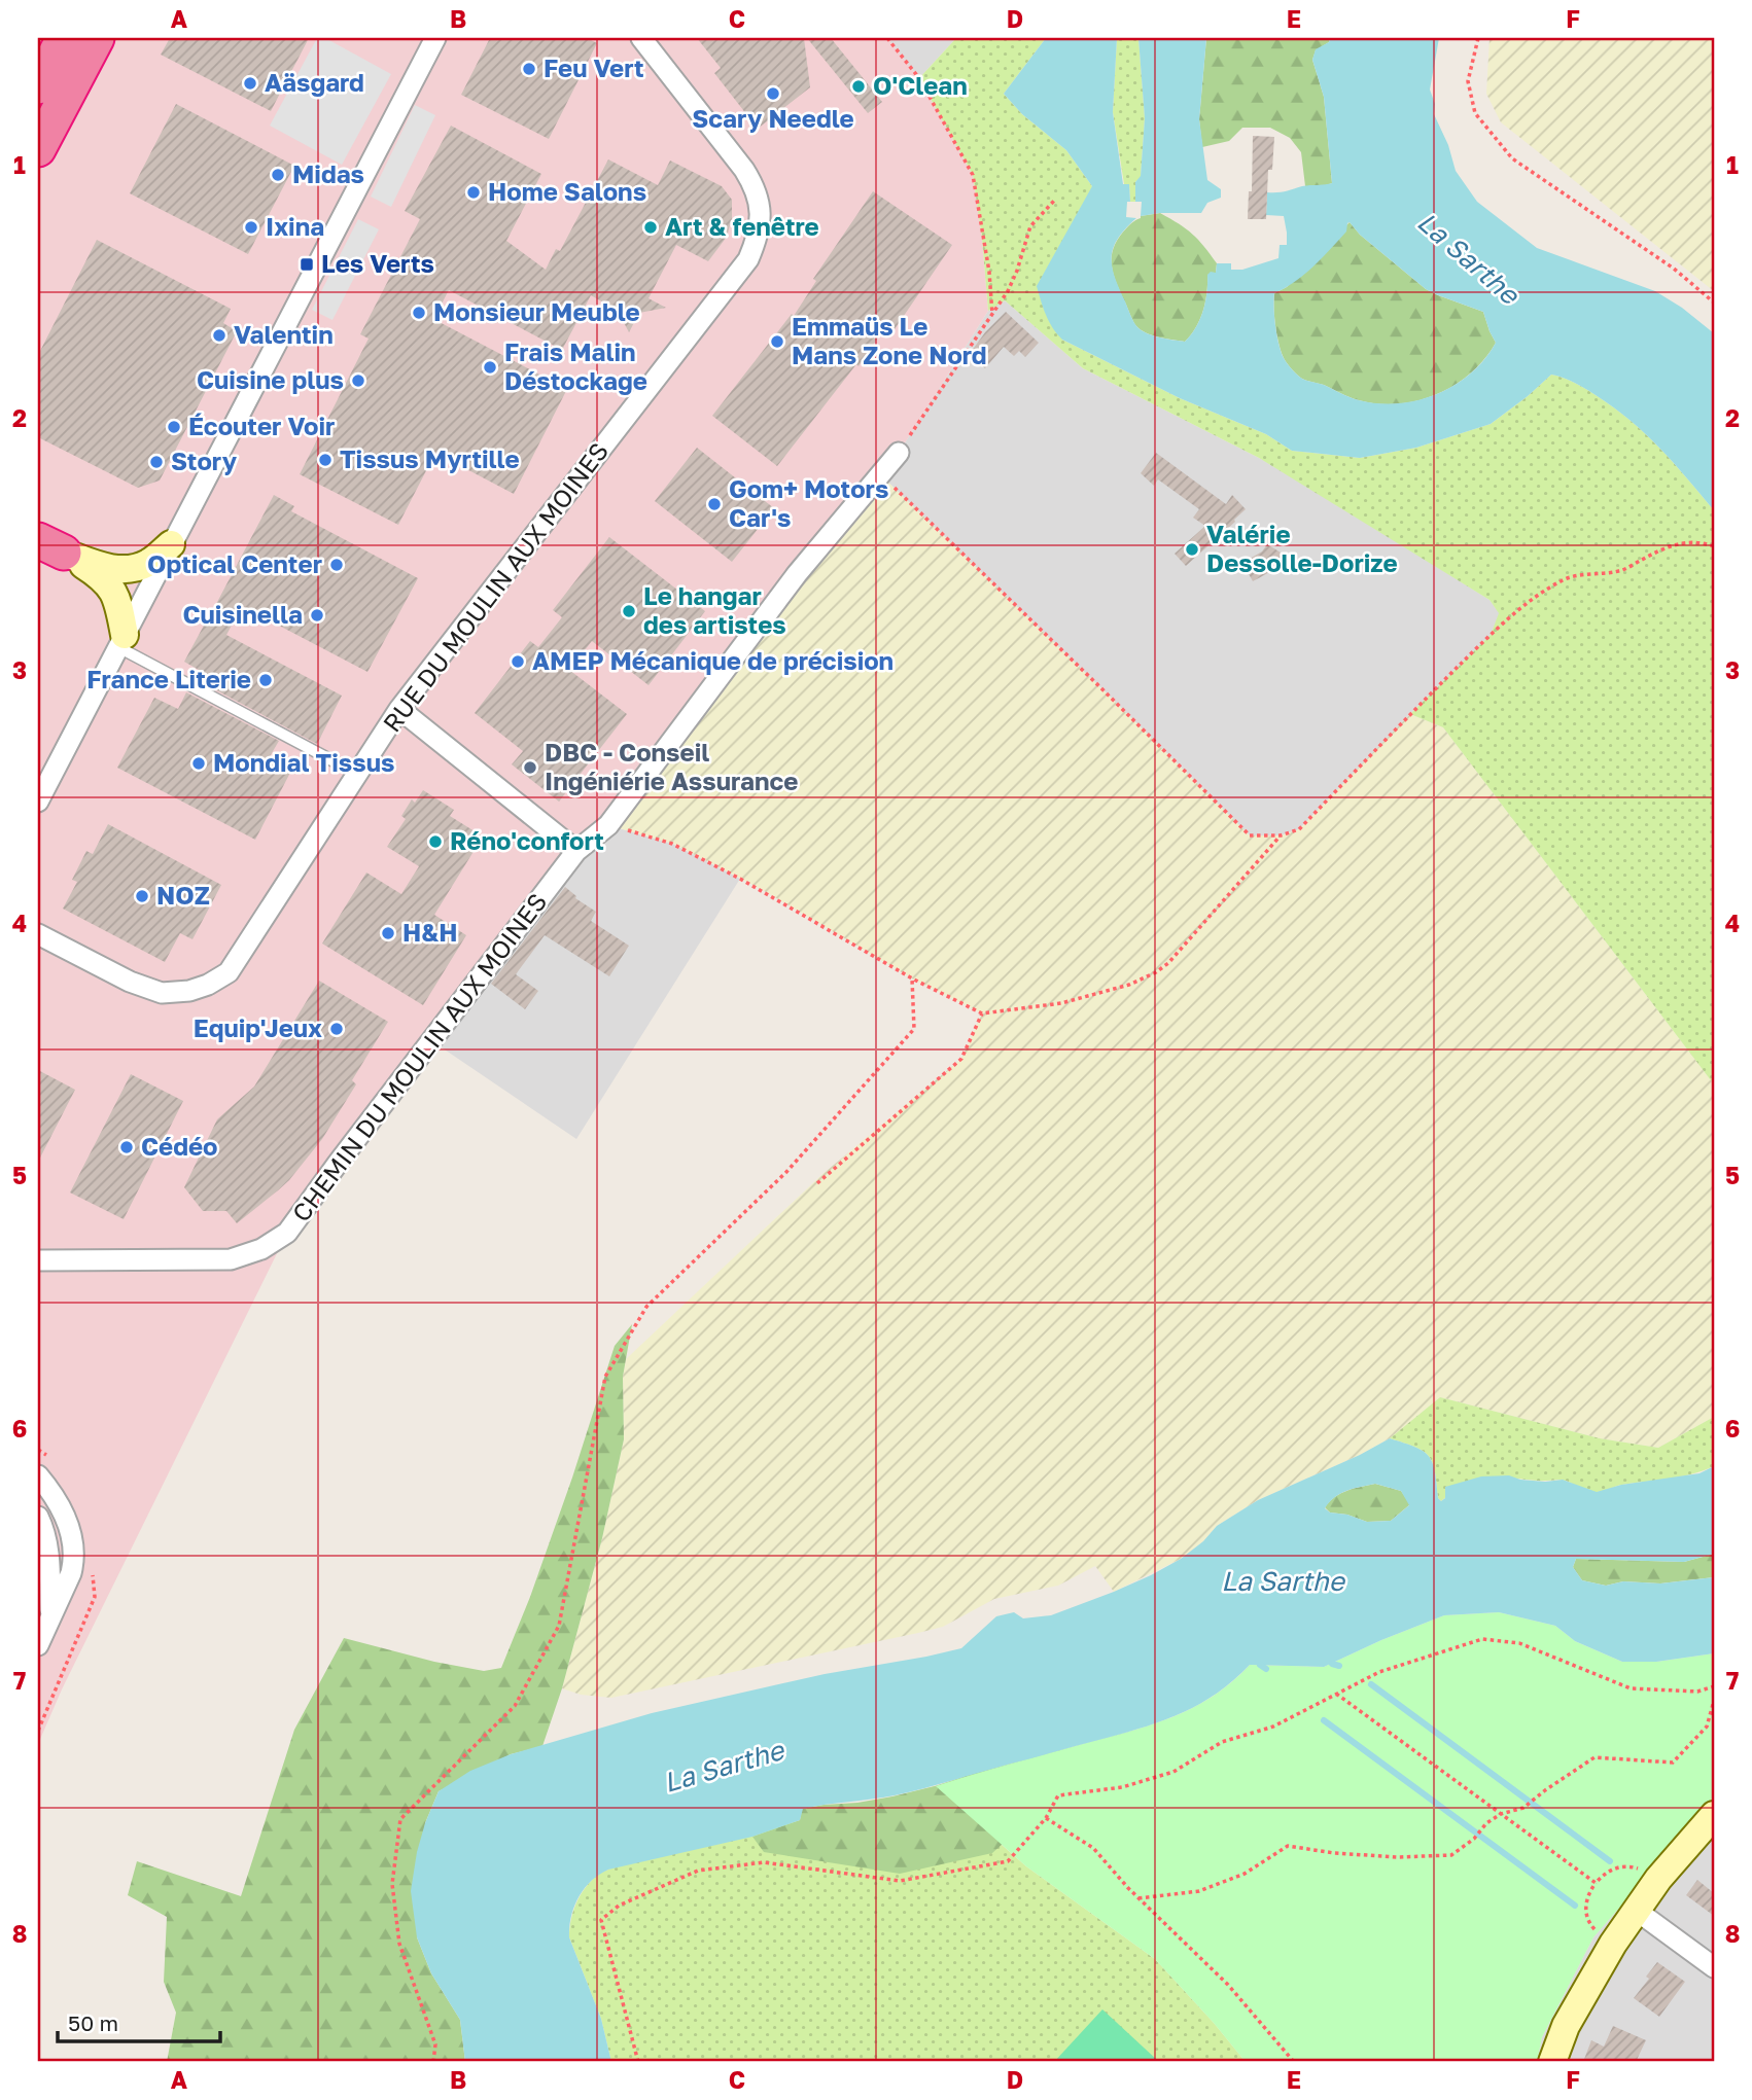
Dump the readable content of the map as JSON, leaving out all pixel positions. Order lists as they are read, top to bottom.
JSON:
{
  "streets": {
    "street": ["RUE DU MOULIN AUX MOINES", "CHEMIN DU MOULIN AUX MOINES"]
  },
  "water": ["La Sarthe"],
  "places": {
    "other": [
      "Feu Vert",
      "Aäsgard",
      "O'Clean",
      "Scary Needle",
      "Midas",
      "Home Salons",
      "Ixina",
      "Art & fenêtre",
      "Monsieur Meuble",
      "Valentin",
      "Emmaüs Le Mans Zone Nord",
      "Frais Malin Déstockage",
      "Cuisine plus",
      "Écouter Voir",
      "Tissus Myrtille",
      "Story",
      "Gom+ Motors Car's",
      "Valérie Dessolle-Dorize",
      "Optical Center",
      "Le hangar des artistes",
      "Cuisinella",
      "AMEP Mécanique de précision",
      "France Literie",
      "Mondial Tissus",
      "DBC - Conseil Ingéniérie Assurance",
      "Réno'confort",
      "NOZ",
      "H&H",
      "Equip'Jeux",
      "Cédéo"
    ],
    "transit": ["Les Verts"]
  },
  "scale_bar": "50 m",
  "grid": {
    "columns": [
      "A",
      "B",
      "C",
      "D",
      "E",
      "F"
    ],
    "rows": [
      "1",
      "2",
      "3",
      "4",
      "5",
      "6",
      "7",
      "8"
    ]
  }
}
